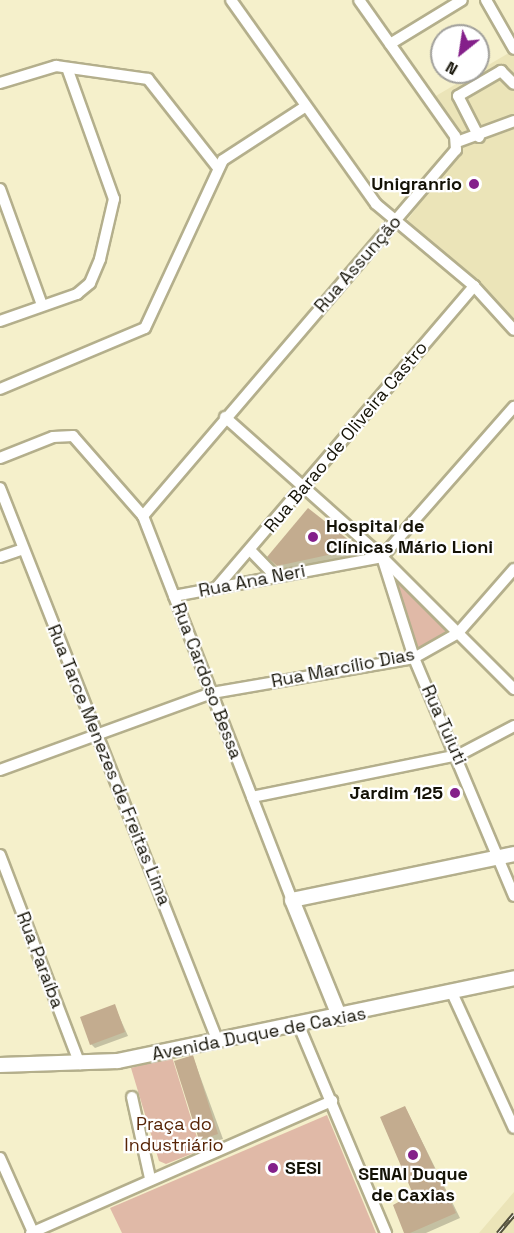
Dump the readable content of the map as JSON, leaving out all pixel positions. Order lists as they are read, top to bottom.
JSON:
{
  "streets": {
    "main road": ["Rua Cardoso Bessa", "Avenida Duque de Caxias"],
    "street": [
      "Rua Assunção",
      "Rua Barao de Oliveira Castro",
      "Rua Ana Neri",
      "Rua Marcílio Dias",
      "Rua Tuiuti",
      "Rua Tarce Menezes de Freitas Lima",
      "Rua Paraíba"
    ]
  },
  "crossings": [
    ["Rua Assunção", "Rua Cardoso Bessa"],
    ["Rua Barao de Oliveira Castro", "Rua Ana Neri"],
    ["Rua Ana Neri", "Rua Cardoso Bessa"],
    ["Rua Ana Neri", "Rua Tuiuti"],
    ["Rua Marcílio Dias", "Rua Cardoso Bessa"],
    ["Rua Marcílio Dias", "Rua Tuiuti"],
    ["Rua Marcílio Dias", "Rua Tarce Menezes de Freitas Lima"],
    ["Rua Cardoso Bessa", "Avenida Duque de Caxias"],
    ["Rua Tarce Menezes de Freitas Lima", "Avenida Duque de Caxias"],
    ["Rua Paraíba", "Avenida Duque de Caxias"]
  ],
  "parks": ["Praça do Industriário"],
  "places": [
    "Unigranrio",
    "Hospital de Clínicas Mário Lioni",
    "Jardim 125",
    "SENAI Duque de Caxias",
    "SESI"
  ],
  "north": "bottom left"
}
